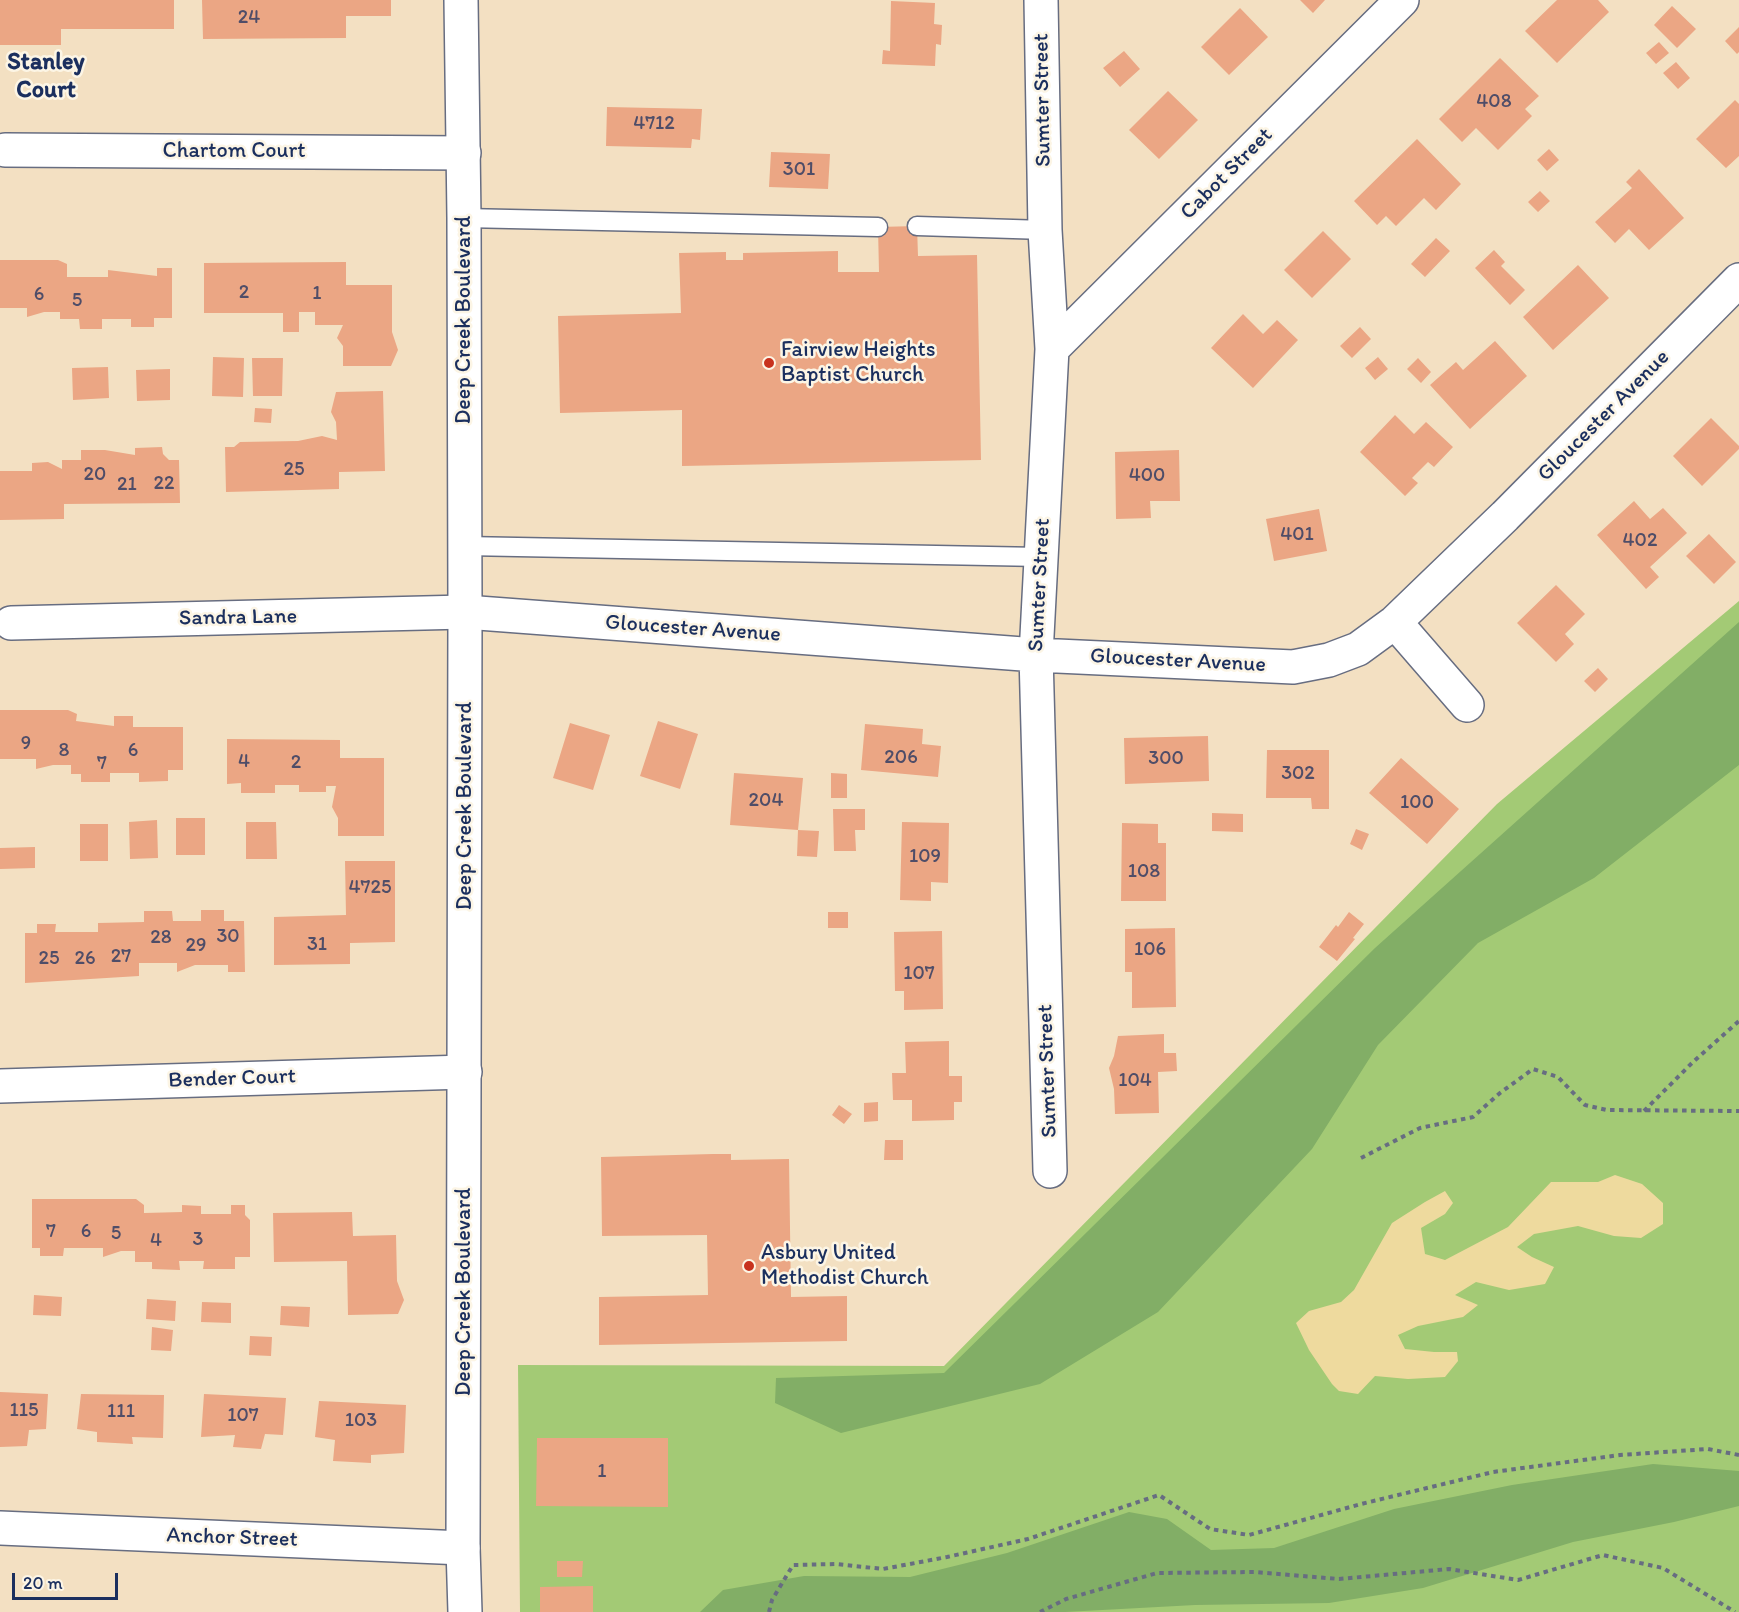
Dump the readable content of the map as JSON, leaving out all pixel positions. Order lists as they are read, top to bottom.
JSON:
{
  "streets": {
    "street": [
      "Sumter Street",
      "Chartom Court",
      "Cabot Street",
      "Deep Creek Boulevard",
      "Gloucester Avenue",
      "Sandra Lane",
      "Bender Court",
      "Anchor Street"
    ]
  },
  "crossings": [
    ["Sumter Street", "Cabot Street"],
    ["Sumter Street", "Gloucester Avenue"],
    ["Chartom Court", "Deep Creek Boulevard"],
    ["Deep Creek Boulevard", "Gloucester Avenue"],
    ["Deep Creek Boulevard", "Sandra Lane"],
    ["Deep Creek Boulevard", "Bender Court"],
    ["Deep Creek Boulevard", "Anchor Street"],
    ["Gloucester Avenue", "Sandra Lane"]
  ],
  "districts": ["Stanley Court"],
  "places": ["Fairview Heights Baptist Church", "Asbury United Methodist Church"],
  "house_numbers": [
    "24",
    "408",
    "4712",
    "301",
    "2",
    "1",
    "6",
    "5",
    "25",
    "20",
    "400",
    "22",
    "21",
    "401",
    "402",
    "9",
    "8",
    "6",
    "206",
    "300",
    "4",
    "2",
    "7",
    "302",
    "204",
    "100",
    "109",
    "108",
    "4725",
    "30",
    "28",
    "31",
    "29",
    "106",
    "27",
    "25",
    "26",
    "107",
    "104",
    "7",
    "6",
    "5",
    "3",
    "4",
    "115",
    "111",
    "107",
    "103",
    "1"
  ],
  "scale_bar": "20 m"
}
